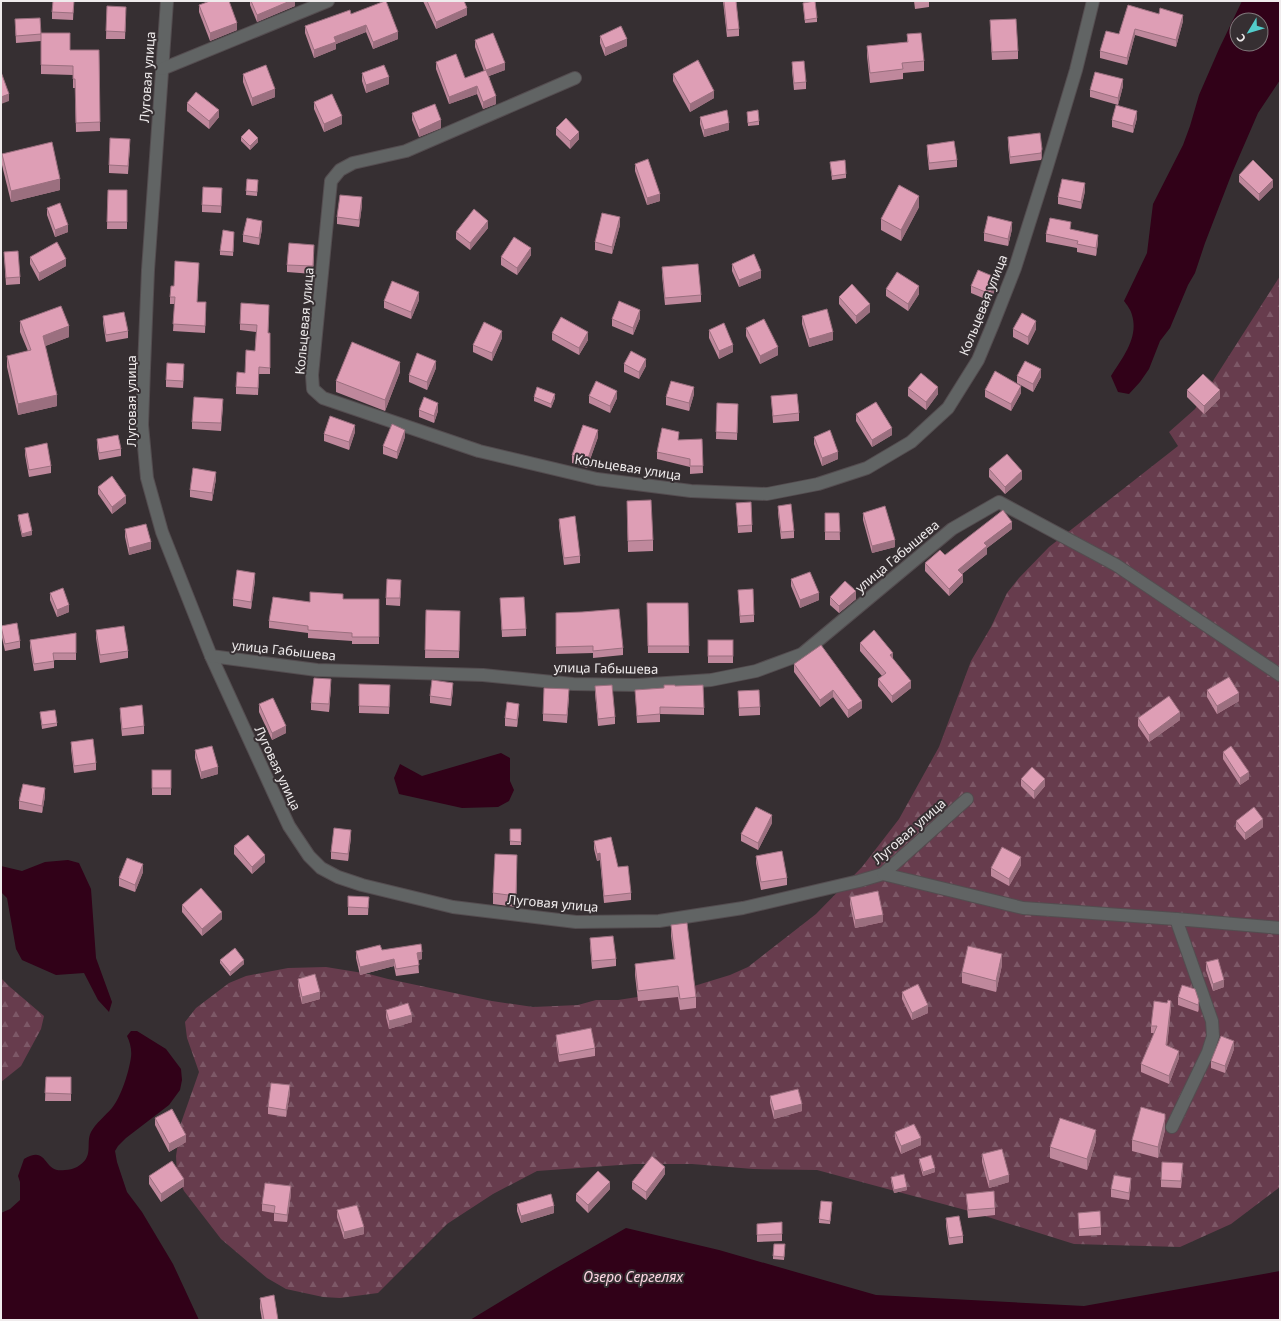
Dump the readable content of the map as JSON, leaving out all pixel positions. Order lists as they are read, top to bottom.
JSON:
{
  "streets": {
    "street": ["Луговая улица", "Кольцевая улица", "улица Габышева"]
  },
  "crossings": [
    ["Луговая улица", "улица Габышева"]
  ],
  "water": ["Озеро Сергелях"],
  "north": "bottom left"
}
